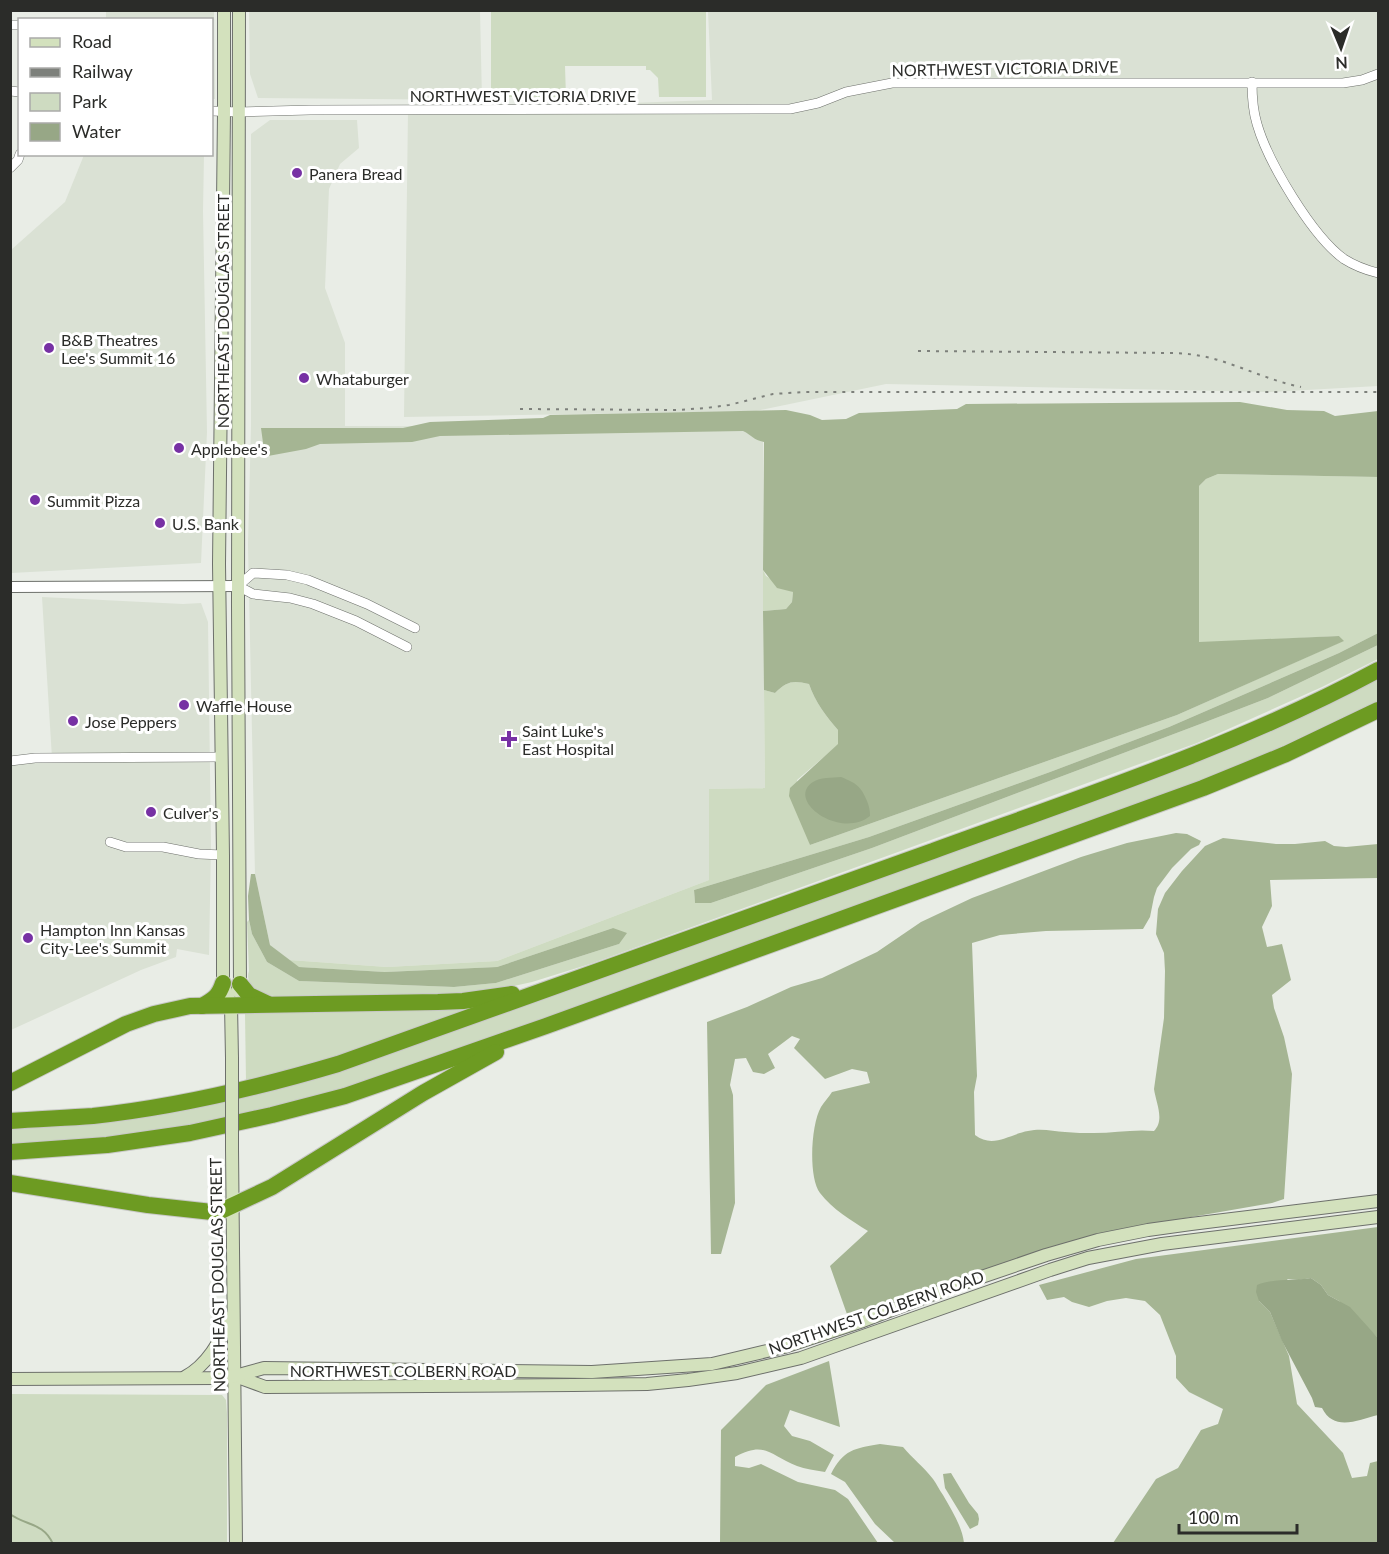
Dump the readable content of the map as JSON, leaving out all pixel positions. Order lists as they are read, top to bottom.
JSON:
{
  "streets": {
    "main road": ["NORTHEAST DOUGLAS STREET", "NORTHWEST COLBERN ROAD"],
    "street": ["NORTHWEST VICTORIA DRIVE"]
  },
  "crossings": [
    ["NORTHWEST VICTORIA DRIVE", "NORTHEAST DOUGLAS STREET"],
    ["NORTHEAST DOUGLAS STREET", "NORTHWEST COLBERN ROAD"]
  ],
  "places": {
    "other": [
      "Panera Bread",
      "B&B Theatres Lee's Summit 16",
      "Whataburger",
      "Applebee's",
      "Summit Pizza",
      "U.S. Bank",
      "Waffle House",
      "Jose Peppers",
      "Culver's",
      "Hampton Inn Kansas City-Lee's Summit"
    ],
    "health": ["Saint Luke's East Hospital"]
  },
  "legend": [
    "Road",
    "Railway",
    "Park",
    "Water"
  ],
  "scale_bar": "100 m",
  "north": "bottom"
}
